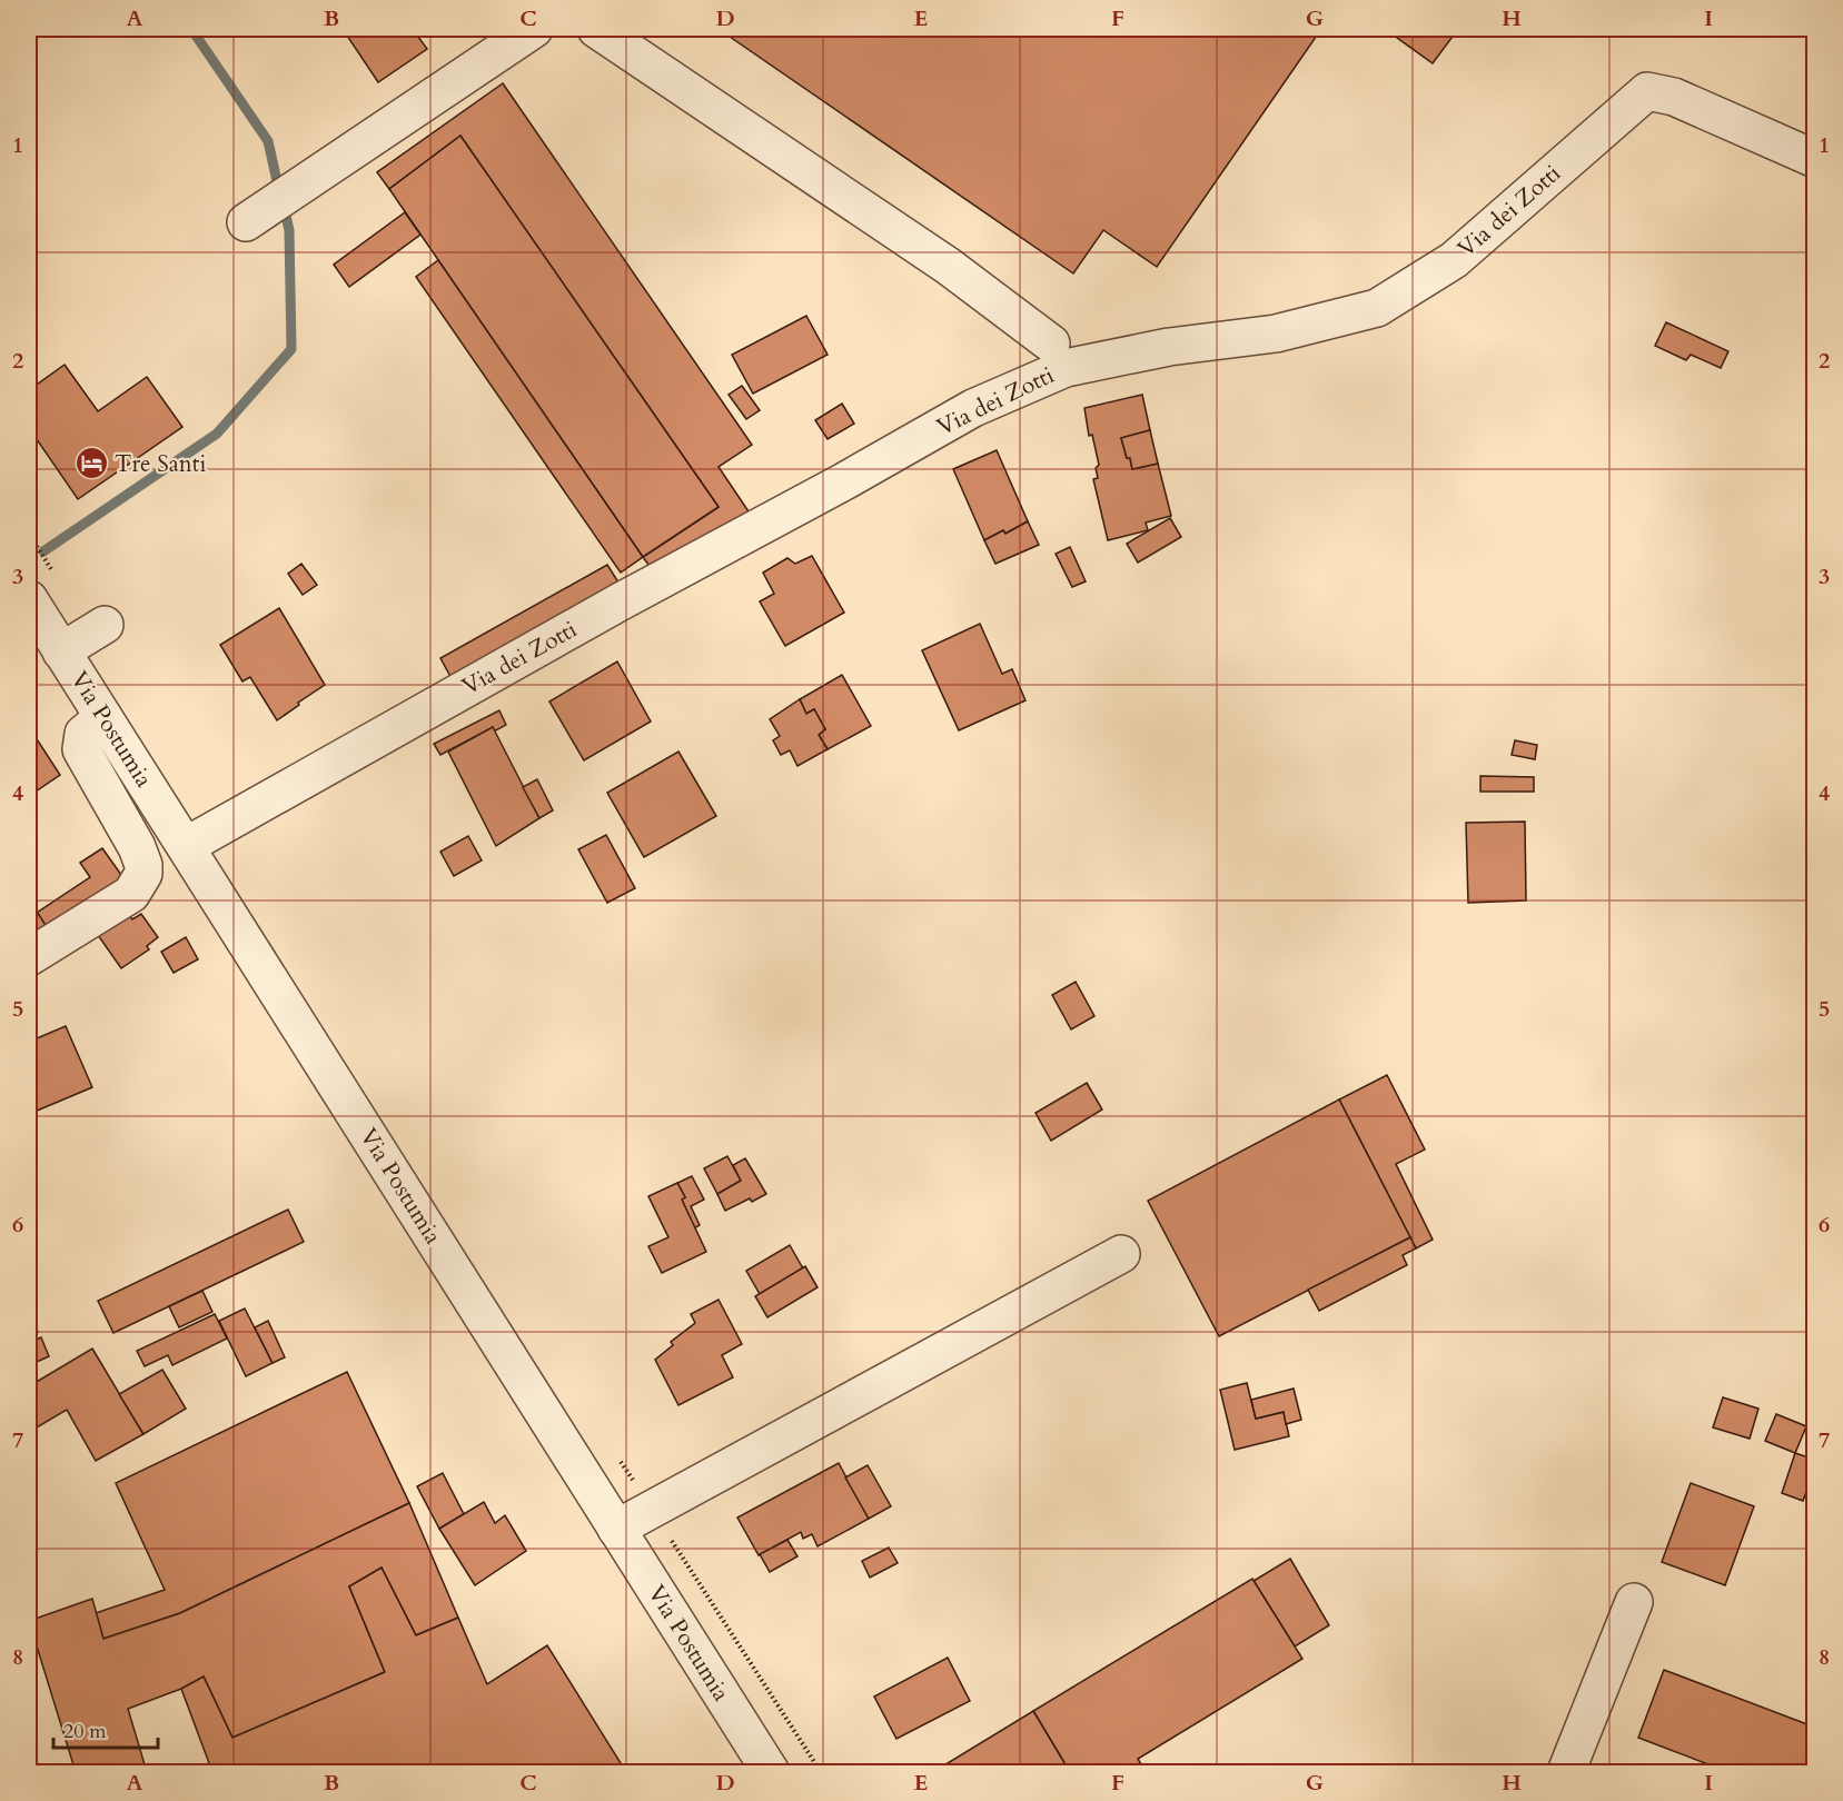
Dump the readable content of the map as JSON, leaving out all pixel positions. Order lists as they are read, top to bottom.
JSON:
{
  "streets": {
    "street": ["Via dei Zotti", "Via Postumia"]
  },
  "crossings": [
    ["Via dei Zotti", "Via Postumia"]
  ],
  "places": {
    "hotel": ["Tre Santi"]
  },
  "scale_bar": "20 m",
  "grid": {
    "columns": [
      "A",
      "B",
      "C",
      "D",
      "E",
      "F",
      "G",
      "H",
      "I"
    ],
    "rows": [
      "1",
      "2",
      "3",
      "4",
      "5",
      "6",
      "7",
      "8"
    ]
  }
}
